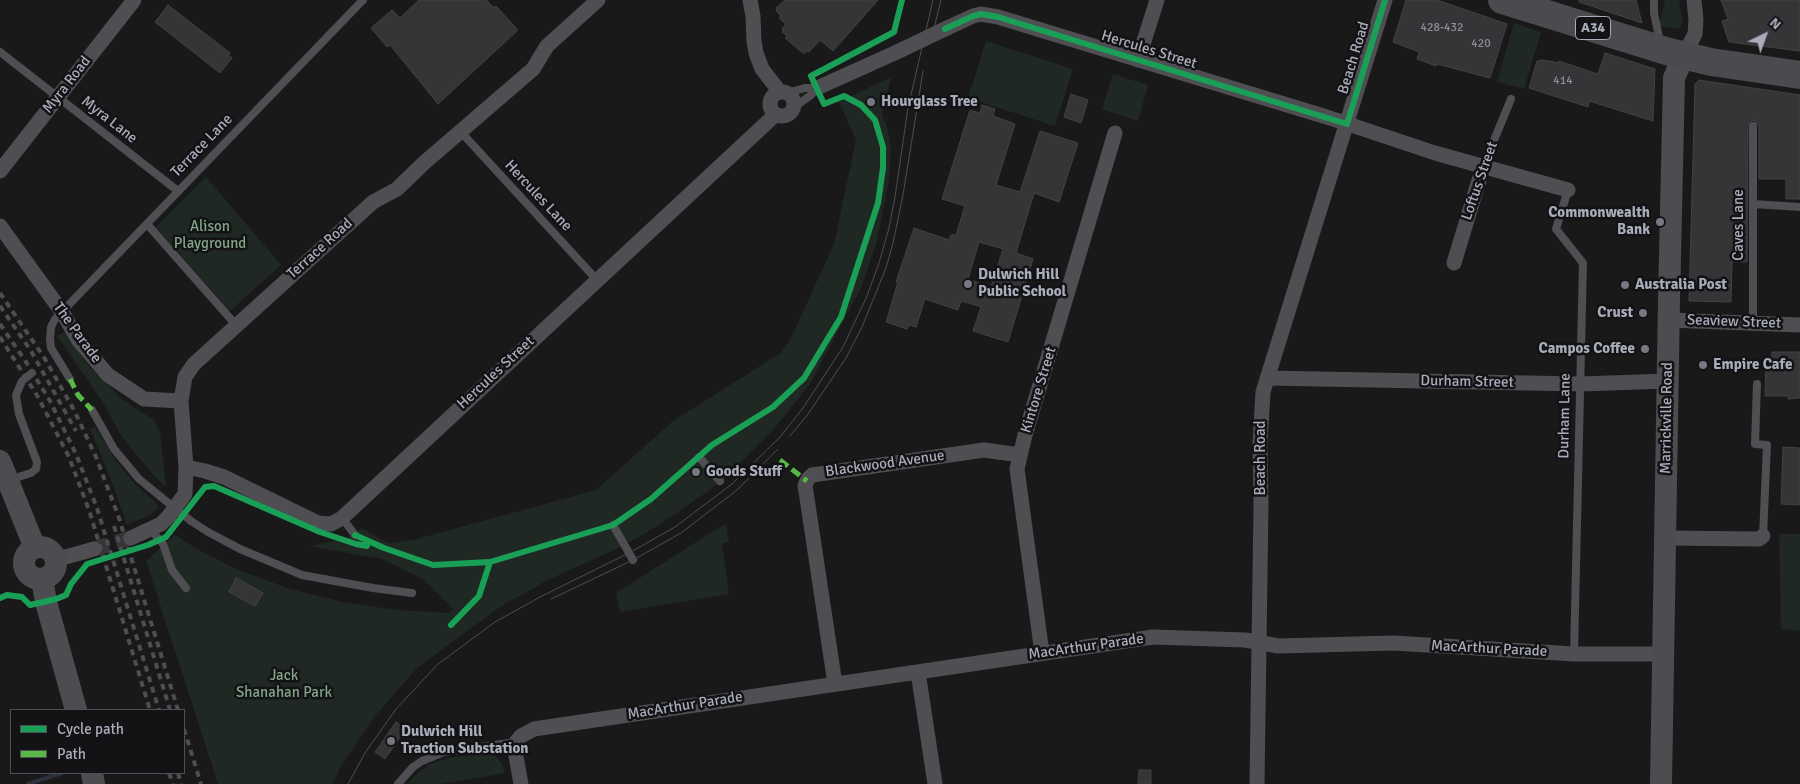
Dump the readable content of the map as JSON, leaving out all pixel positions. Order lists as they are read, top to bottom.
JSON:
{
  "streets": {
    "highway": ["A34"],
    "main road": ["Marrickville Road"],
    "street": [
      "Hercules Street",
      "Beach Road",
      "Myra Road",
      "Loftus Street",
      "Terrace Road",
      "Seaview Street",
      "The Parade",
      "Durham Street",
      "Kintore Street",
      "Blackwood Avenue",
      "MacArthur Parade"
    ],
    "lane": [
      "Myra Lane",
      "Terrace Lane",
      "Hercules Lane",
      "Caves Lane",
      "Durham Lane"
    ]
  },
  "crossings": [
    ["A34", "Marrickville Road"],
    ["Hercules Street", "Beach Road"],
    ["Hercules Street", "Loftus Street"],
    ["Hercules Street", "Hercules Lane"],
    ["Hercules Street", "Durham Lane"],
    ["Beach Road", "Durham Street"],
    ["Beach Road", "MacArthur Parade"],
    ["Myra Road", "Myra Lane"],
    ["Myra Lane", "Terrace Lane"],
    ["Terrace Lane", "The Parade"],
    ["Hercules Lane", "Terrace Road"],
    ["Caves Lane", "Seaview Street"],
    ["Terrace Road", "The Parade"],
    ["Seaview Street", "Marrickville Road"],
    ["Durham Street", "Durham Lane"],
    ["Durham Street", "Marrickville Road"],
    ["Kintore Street", "Blackwood Avenue"],
    ["Kintore Street", "MacArthur Parade"],
    ["Durham Lane", "MacArthur Parade"],
    ["Marrickville Road", "MacArthur Parade"],
    ["Blackwood Avenue", "MacArthur Parade"]
  ],
  "parks": ["Alison Playground", "Jack Shanahan Park"],
  "places": [
    "Hourglass Tree",
    "Commonwealth Bank",
    "Dulwich Hill Public School",
    "Australia Post",
    "Crust",
    "Campos Coffee",
    "Empire Cafe",
    "Goods Stuff",
    "Dulwich Hill Traction Substation"
  ],
  "house_numbers": ["428-432", "420", "414"],
  "legend": ["Cycle path", "Path"],
  "north": "top right"
}
